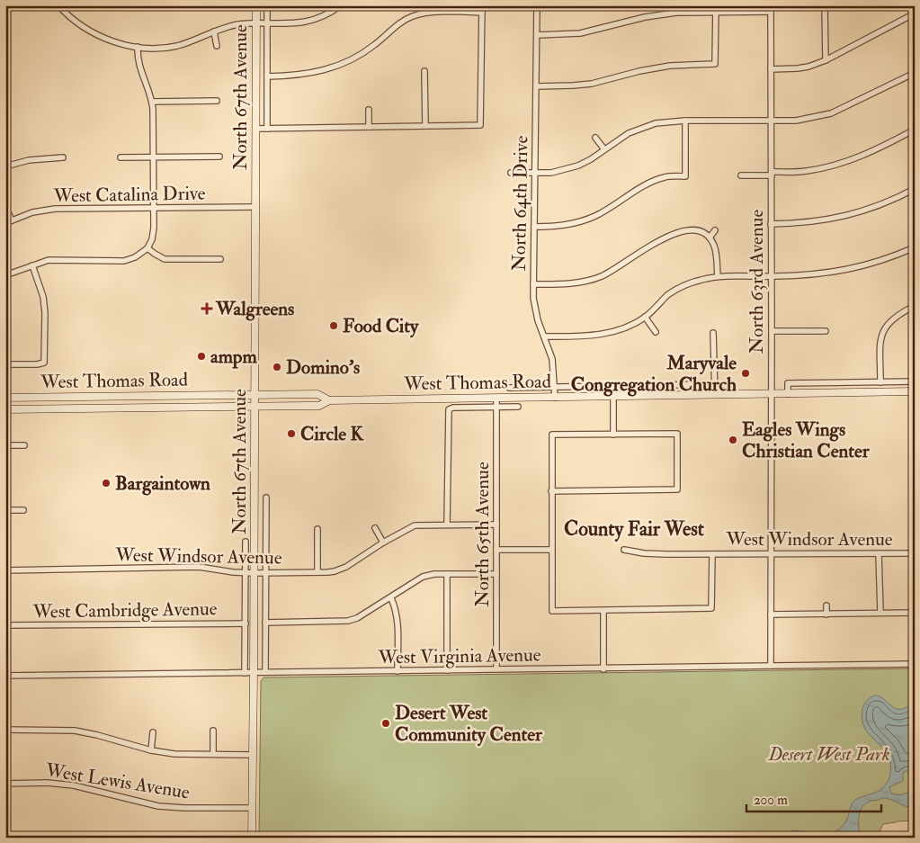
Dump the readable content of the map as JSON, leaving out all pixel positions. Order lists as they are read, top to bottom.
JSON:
{
  "streets": {
    "main road": ["North 67th Avenue", "West Thomas Road"],
    "street": [
      "West Catalina Drive",
      "North 64th Drive",
      "North 63rd Avenue",
      "North 65th Avenue",
      "West Windsor Avenue",
      "West Cambridge Avenue",
      "West Virginia Avenue",
      "West Lewis Avenue"
    ]
  },
  "crossings": [
    ["North 67th Avenue", "West Catalina Drive"],
    ["North 67th Avenue", "West Thomas Road"],
    ["North 67th Avenue", "West Windsor Avenue"],
    ["North 67th Avenue", "West Cambridge Avenue"],
    ["North 67th Avenue", "West Virginia Avenue"],
    ["North 67th Avenue", "West Lewis Avenue"],
    ["North 64th Drive", "West Thomas Road"],
    ["North 63rd Avenue", "West Thomas Road"],
    ["North 63rd Avenue", "West Windsor Avenue"],
    ["North 63rd Avenue", "West Virginia Avenue"],
    ["West Thomas Road", "North 65th Avenue"],
    ["West Thomas Road", "West Windsor Avenue"],
    ["North 65th Avenue", "West Windsor Avenue"],
    ["North 65th Avenue", "West Virginia Avenue"]
  ],
  "districts": ["County Fair West"],
  "parks": ["Desert West Park"],
  "places": {
    "health": ["Walgreens"],
    "other": [
      "Food City",
      "ampm",
      "Domino's",
      "Maryvale Congregation Church",
      "Circle K",
      "Eagles Wings Christian Center",
      "Bargaintown",
      "Desert West Community Center"
    ]
  },
  "scale_bar": "200 m"
}
